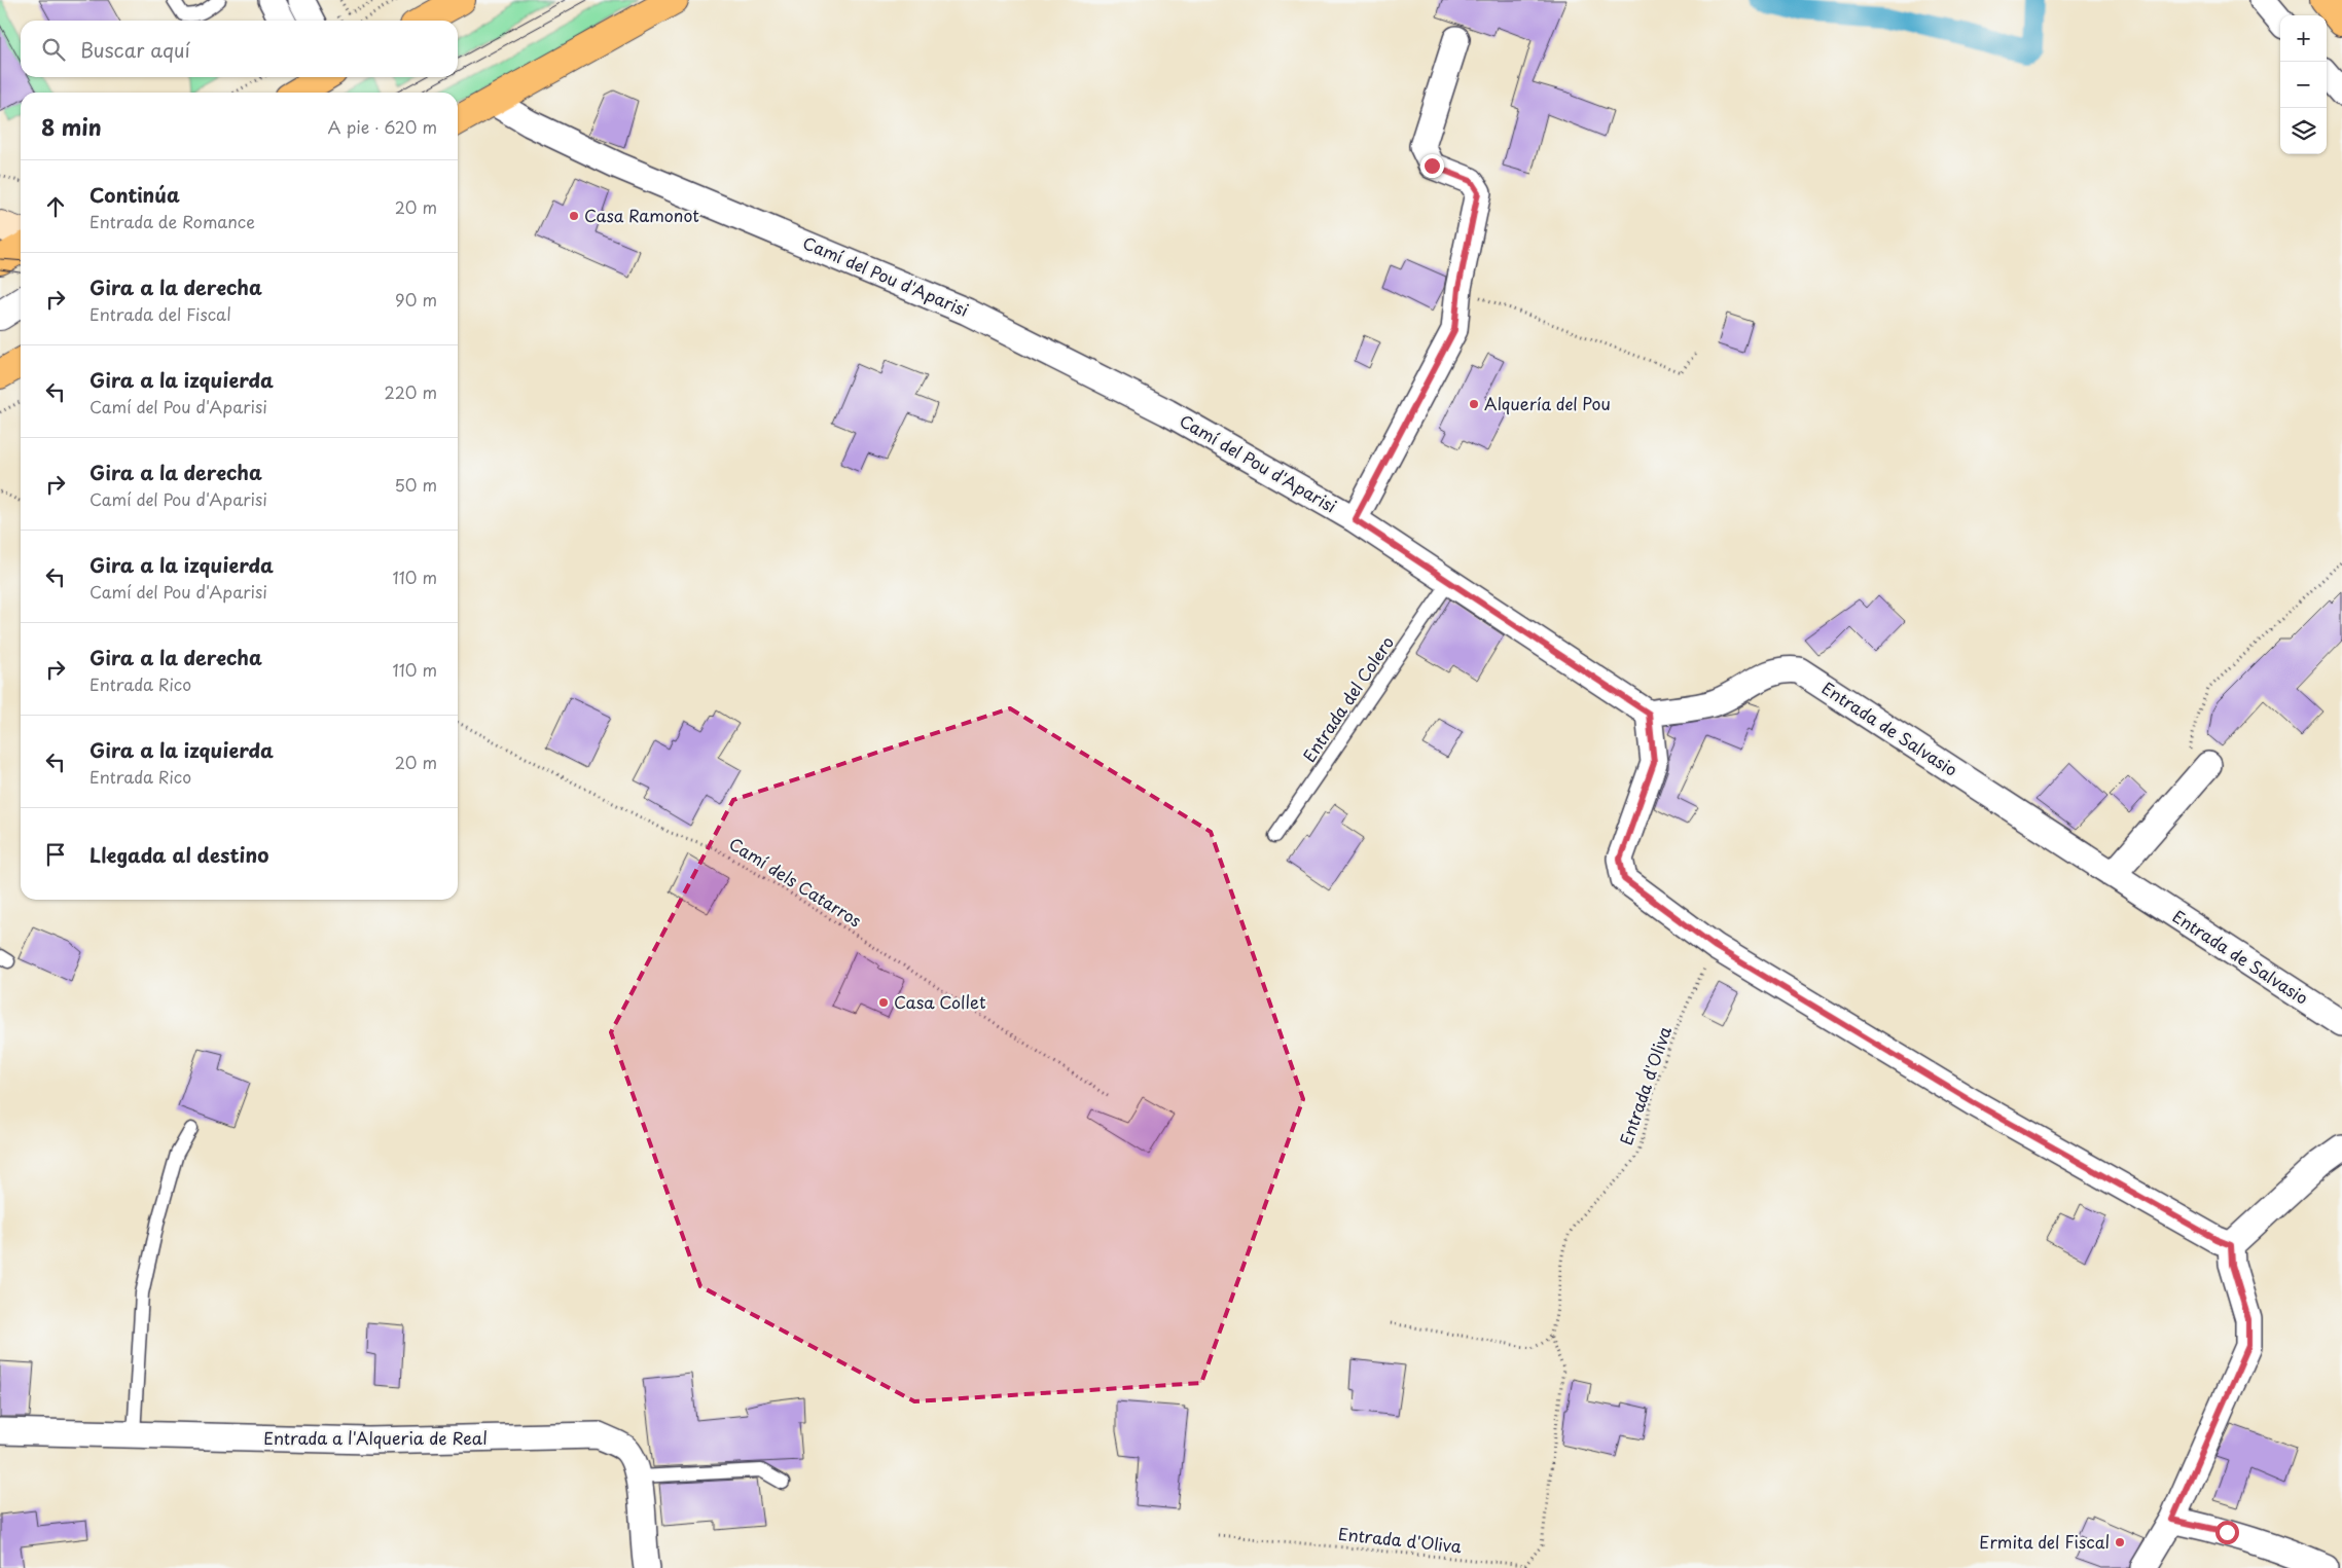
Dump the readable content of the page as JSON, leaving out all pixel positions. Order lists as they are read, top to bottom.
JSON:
{
  "streets": {
    "street": ["Camí del Pou d'Aparisi", "Entrada de Salvasio", "Entrada a l'Alqueria de Real"],
    "lane": ["Entrada del Colero"],
    "path": ["Camí dels Catarros", "Entrada d'Oliva"]
  },
  "crossings": [
    ["Camí del Pou d'Aparisi", "Entrada del Colero"],
    ["Camí del Pou d'Aparisi", "Entrada de Salvasio"]
  ],
  "places": [
    "Casa Ramonot",
    "Alquería del Pou",
    "Casa Collet",
    "Ermita del Fiscal"
  ],
  "page": {
    "map_buttons": ["+", "−"],
    "search": "Buscar aquí",
    "heading": ["8 min", "A pie · 620 m"],
    "list": [
      ["Continúa", "Entrada de Romance", "20 m"],
      ["Gira a la derecha", "Entrada del Fiscal", "90 m"],
      ["Gira a la izquierda", "Camí del Pou d'Aparisi", "220 m"],
      ["Gira a la derecha", "Camí del Pou d'Aparisi", "50 m"],
      ["Gira a la izquierda", "Camí del Pou d'Aparisi", "110 m"],
      ["Gira a la derecha", "Entrada Rico", "110 m"],
      ["Gira a la izquierda", "Entrada Rico", "20 m"],
      "Llegada al destino"
    ]
  }
}
